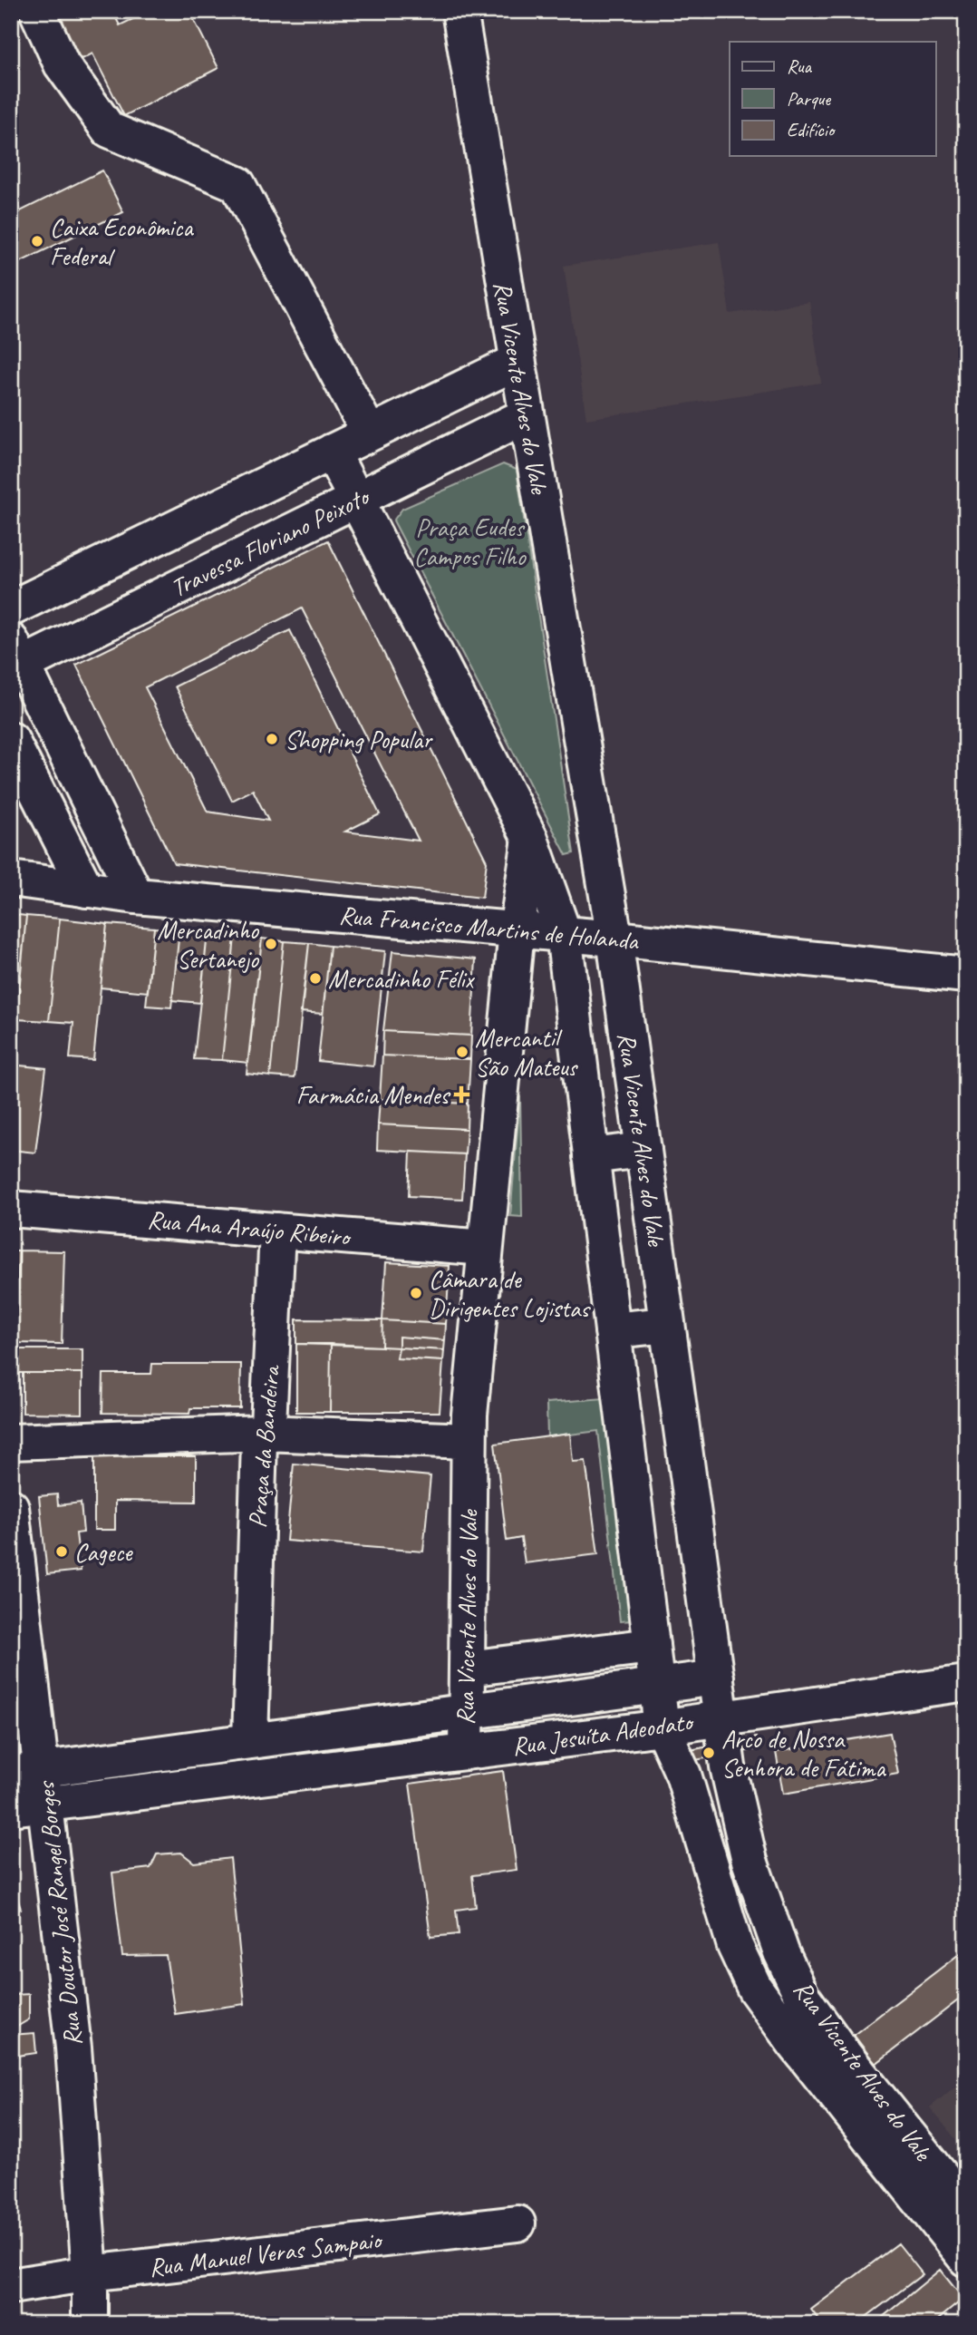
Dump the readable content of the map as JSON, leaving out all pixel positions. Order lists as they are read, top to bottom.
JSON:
{
  "streets": {
    "street": [
      "Rua Vicente Alves do Vale",
      "Travessa Floriano Peixoto",
      "Rua Francisco Martins de Holanda",
      "Rua Ana Araújo Ribeiro",
      "Praça da Bandeira",
      "Rua Jesuíta Adeodato",
      "Rua Doutor José Rangel Borges",
      "Rua Manuel Veras Sampaio"
    ]
  },
  "crossings": [
    ["Rua Vicente Alves do Vale", "Travessa Floriano Peixoto"],
    ["Rua Vicente Alves do Vale", "Rua Francisco Martins de Holanda"],
    ["Rua Vicente Alves do Vale", "Rua Ana Araújo Ribeiro"],
    ["Rua Vicente Alves do Vale", "Rua Jesuíta Adeodato"],
    ["Rua Ana Araújo Ribeiro", "Praça da Bandeira"],
    ["Praça da Bandeira", "Rua Jesuíta Adeodato"],
    ["Rua Jesuíta Adeodato", "Rua Doutor José Rangel Borges"],
    ["Rua Doutor José Rangel Borges", "Rua Manuel Veras Sampaio"]
  ],
  "parks": ["Praça Eudes Campos Filho"],
  "places": {
    "other": [
      "Caixa Econômica Federal",
      "Shopping Popular",
      "Mercadinho Sertanejo",
      "Mercadinho Félix",
      "Mercantil São Mateus",
      "Câmara de Dirigentes Lojistas",
      "Cagece",
      "Arco de Nossa Senhora de Fátima"
    ],
    "health": ["Farmácia Mendes"]
  },
  "legend": ["Rua", "Parque", "Edifício"]
}
